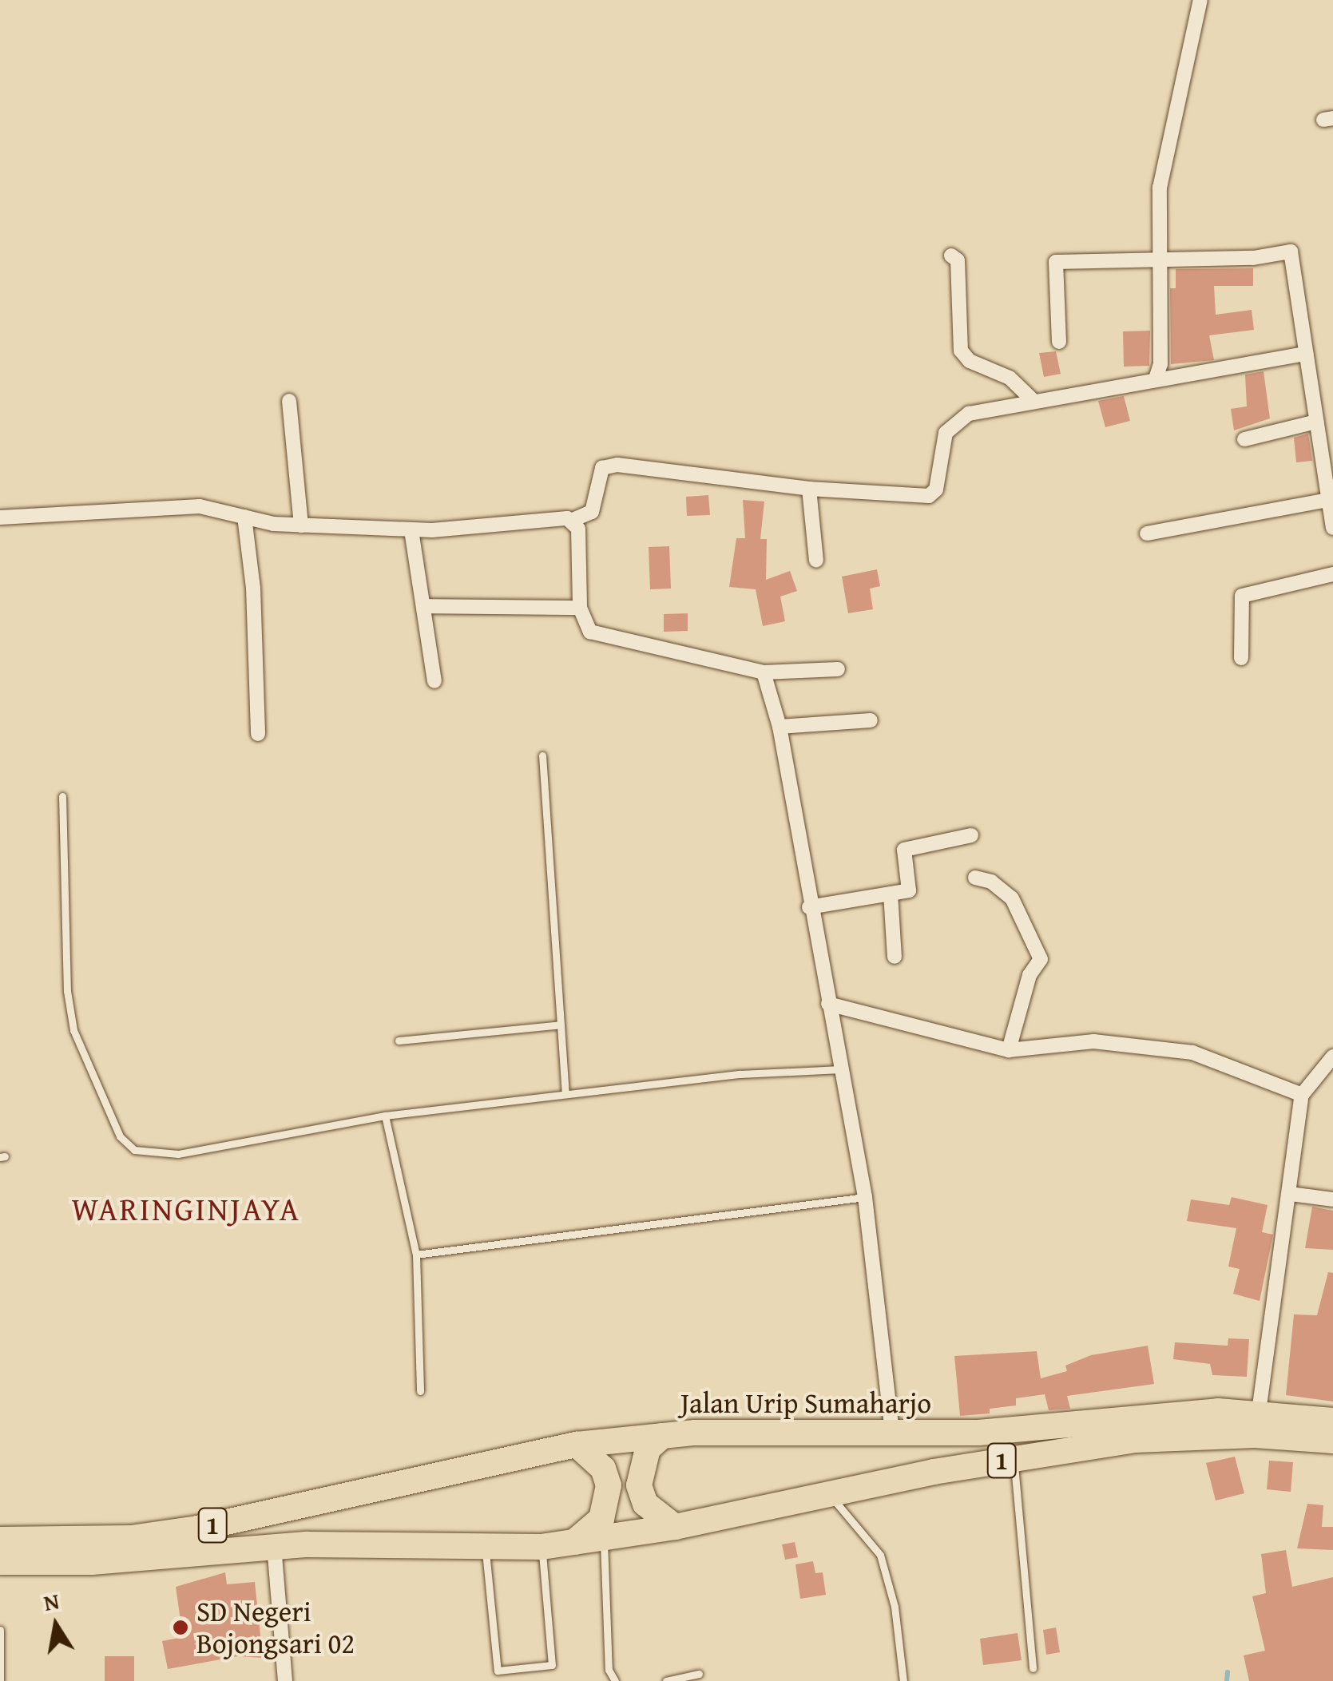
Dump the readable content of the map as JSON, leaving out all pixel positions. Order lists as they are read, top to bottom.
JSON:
{
  "streets": {
    "highway": ["Jalan Urip Sumaharjo", "1"]
  },
  "districts": ["WARINGINJAYA"],
  "places": ["SD Negeri Bojongsari 02"],
  "north": "top"
}
